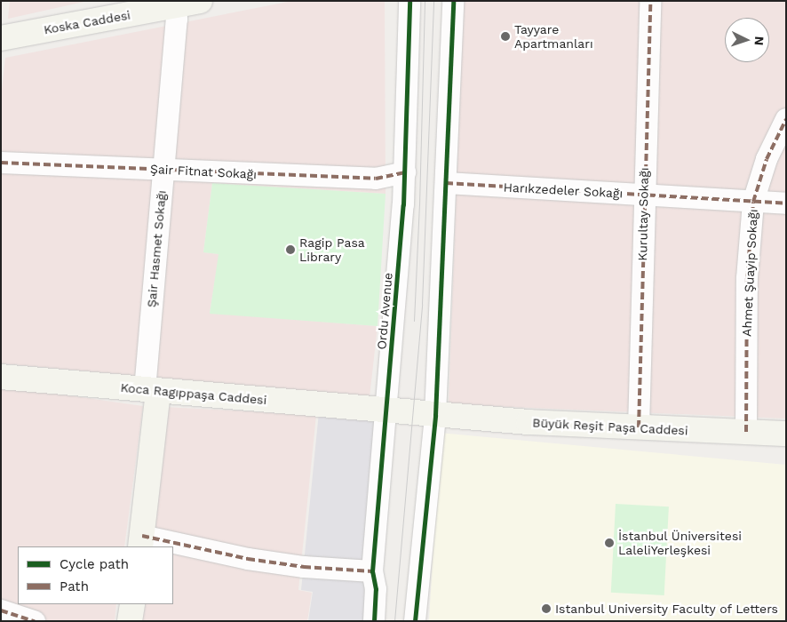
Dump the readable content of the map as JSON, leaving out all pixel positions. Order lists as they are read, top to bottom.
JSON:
{
  "streets": {
    "street": [
      "Koska Caddesi",
      "Şair Fitnat Sokağı",
      "Harıkzedeler Sokağı",
      "Kurultay Sokağı",
      "Şair Hasmet Sokağı",
      "Ahmet Şuayip Sokağı",
      "Ordu Avenue",
      "Koca Ragıppaşa Caddesi",
      "Büyük Reşit Paşa Caddesi"
    ]
  },
  "crossings": [
    ["Koska Caddesi", "Şair Hasmet Sokağı"],
    ["Şair Fitnat Sokağı", "Şair Hasmet Sokağı"],
    ["Şair Fitnat Sokağı", "Ordu Avenue"],
    ["Harıkzedeler Sokağı", "Kurultay Sokağı"],
    ["Harıkzedeler Sokağı", "Ahmet Şuayip Sokağı"],
    ["Kurultay Sokağı", "Büyük Reşit Paşa Caddesi"],
    ["Şair Hasmet Sokağı", "Koca Ragıppaşa Caddesi"],
    ["Ahmet Şuayip Sokağı", "Büyük Reşit Paşa Caddesi"],
    ["Ordu Avenue", "Koca Ragıppaşa Caddesi"],
    ["Koca Ragıppaşa Caddesi", "Büyük Reşit Paşa Caddesi"]
  ],
  "places": [
    "Tayyare Apartmanları",
    "Ragip Pasa Library",
    "İstanbul Üniversitesi LaleliYerleşkesi",
    "Istanbul University Faculty of Letters"
  ],
  "legend": ["Cycle path", "Path"],
  "north": "right"
}
